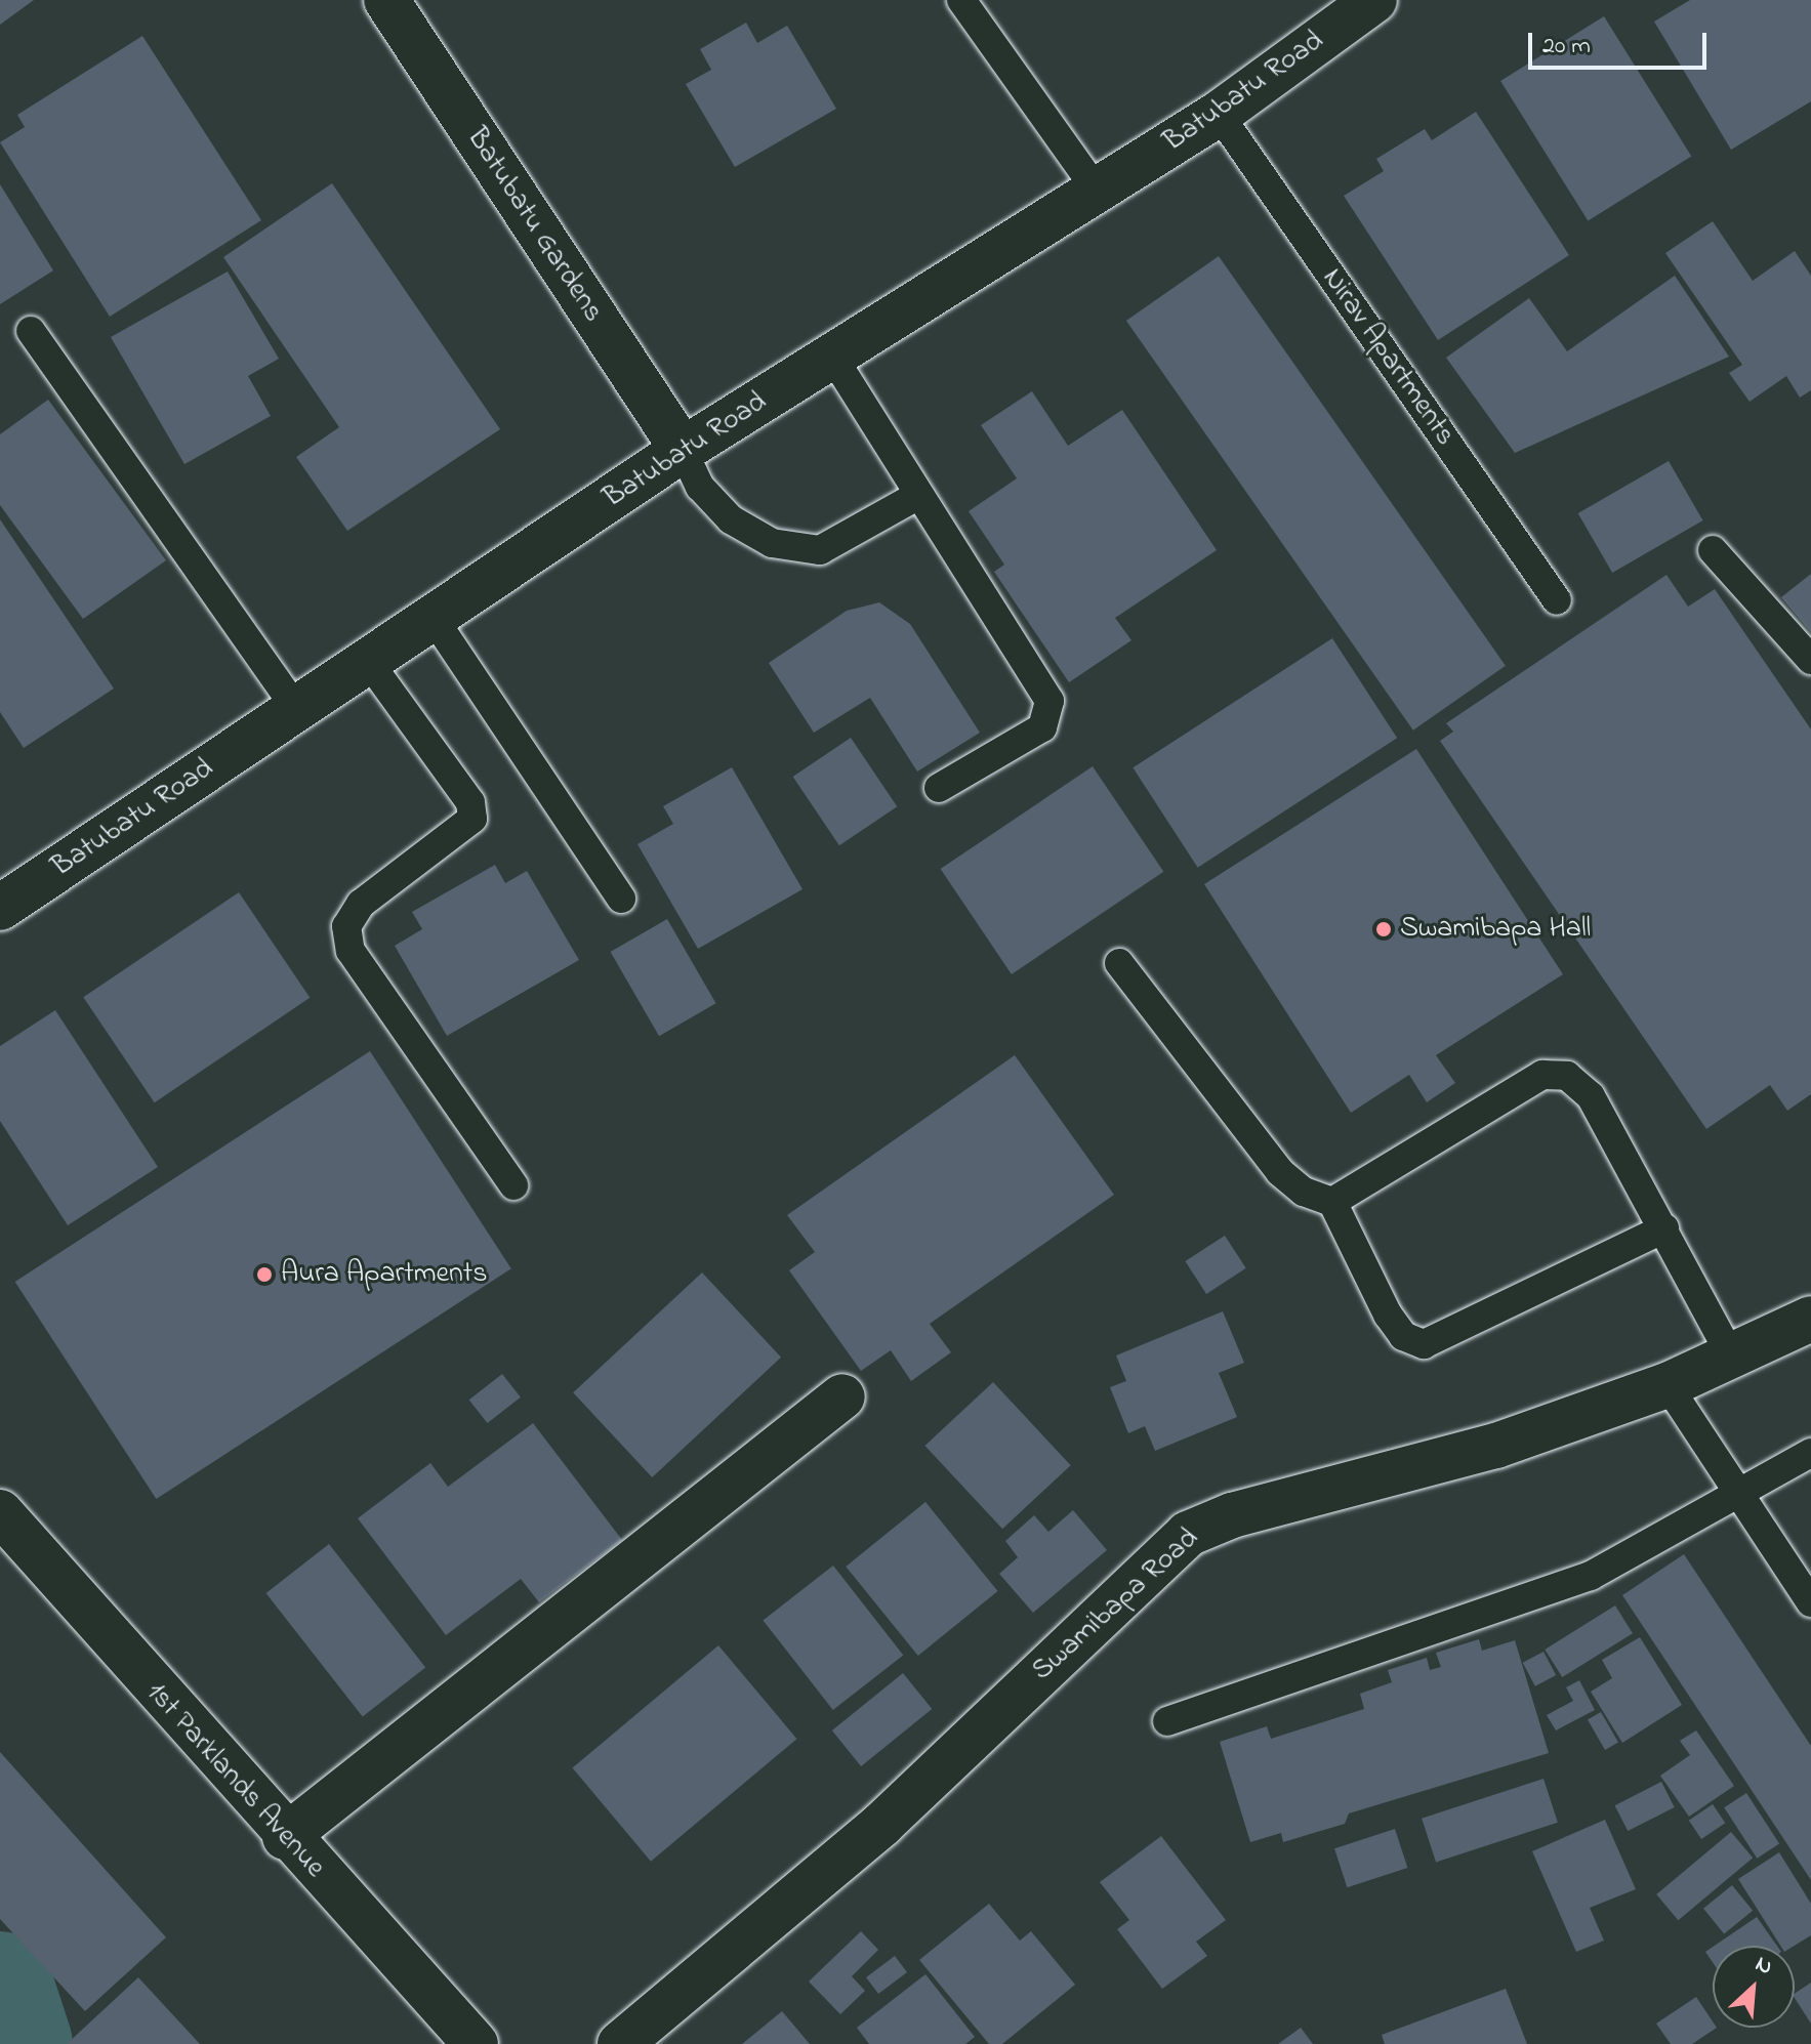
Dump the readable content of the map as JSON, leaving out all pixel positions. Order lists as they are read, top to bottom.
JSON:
{
  "streets": {
    "street": [
      "Batubatu Road",
      "Batubatu Gardens",
      "Swamibapa Road",
      "1st Parklands Avenue"
    ],
    "lane": ["Nirav Apartments"]
  },
  "crossings": [
    ["Batubatu Road", "Batubatu Gardens"],
    ["Batubatu Road", "Nirav Apartments"]
  ],
  "places": ["Swamibapa Hall", "Aura Apartments"],
  "scale_bar": "20 m",
  "north": "top right"
}
